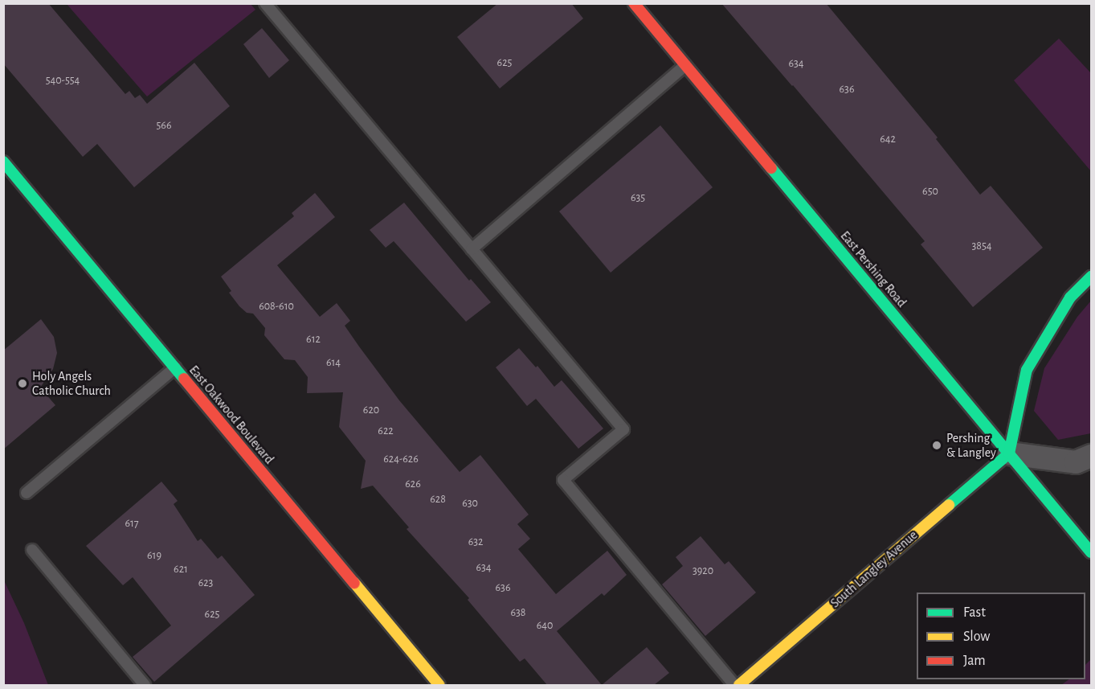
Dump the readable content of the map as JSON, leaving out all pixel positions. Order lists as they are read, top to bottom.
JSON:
{
  "streets": {
    "street": ["East Pershing Road", "East Oakwood Boulevard", "South Langley Avenue"]
  },
  "crossings": [
    ["East Pershing Road", "South Langley Avenue"]
  ],
  "places": ["Holy Angels Catholic Church", "Pershing & Langley"],
  "house_numbers": [
    "625",
    "634",
    "540-554",
    "636",
    "566",
    "642",
    "650",
    "635",
    "3854",
    "608-610",
    "612",
    "614",
    "620",
    "622",
    "624-626",
    "626",
    "628",
    "630",
    "617",
    "632",
    "619",
    "634",
    "621",
    "3920",
    "623",
    "636",
    "638",
    "625",
    "640"
  ],
  "legend": ["Fast", "Slow", "Jam"]
}
